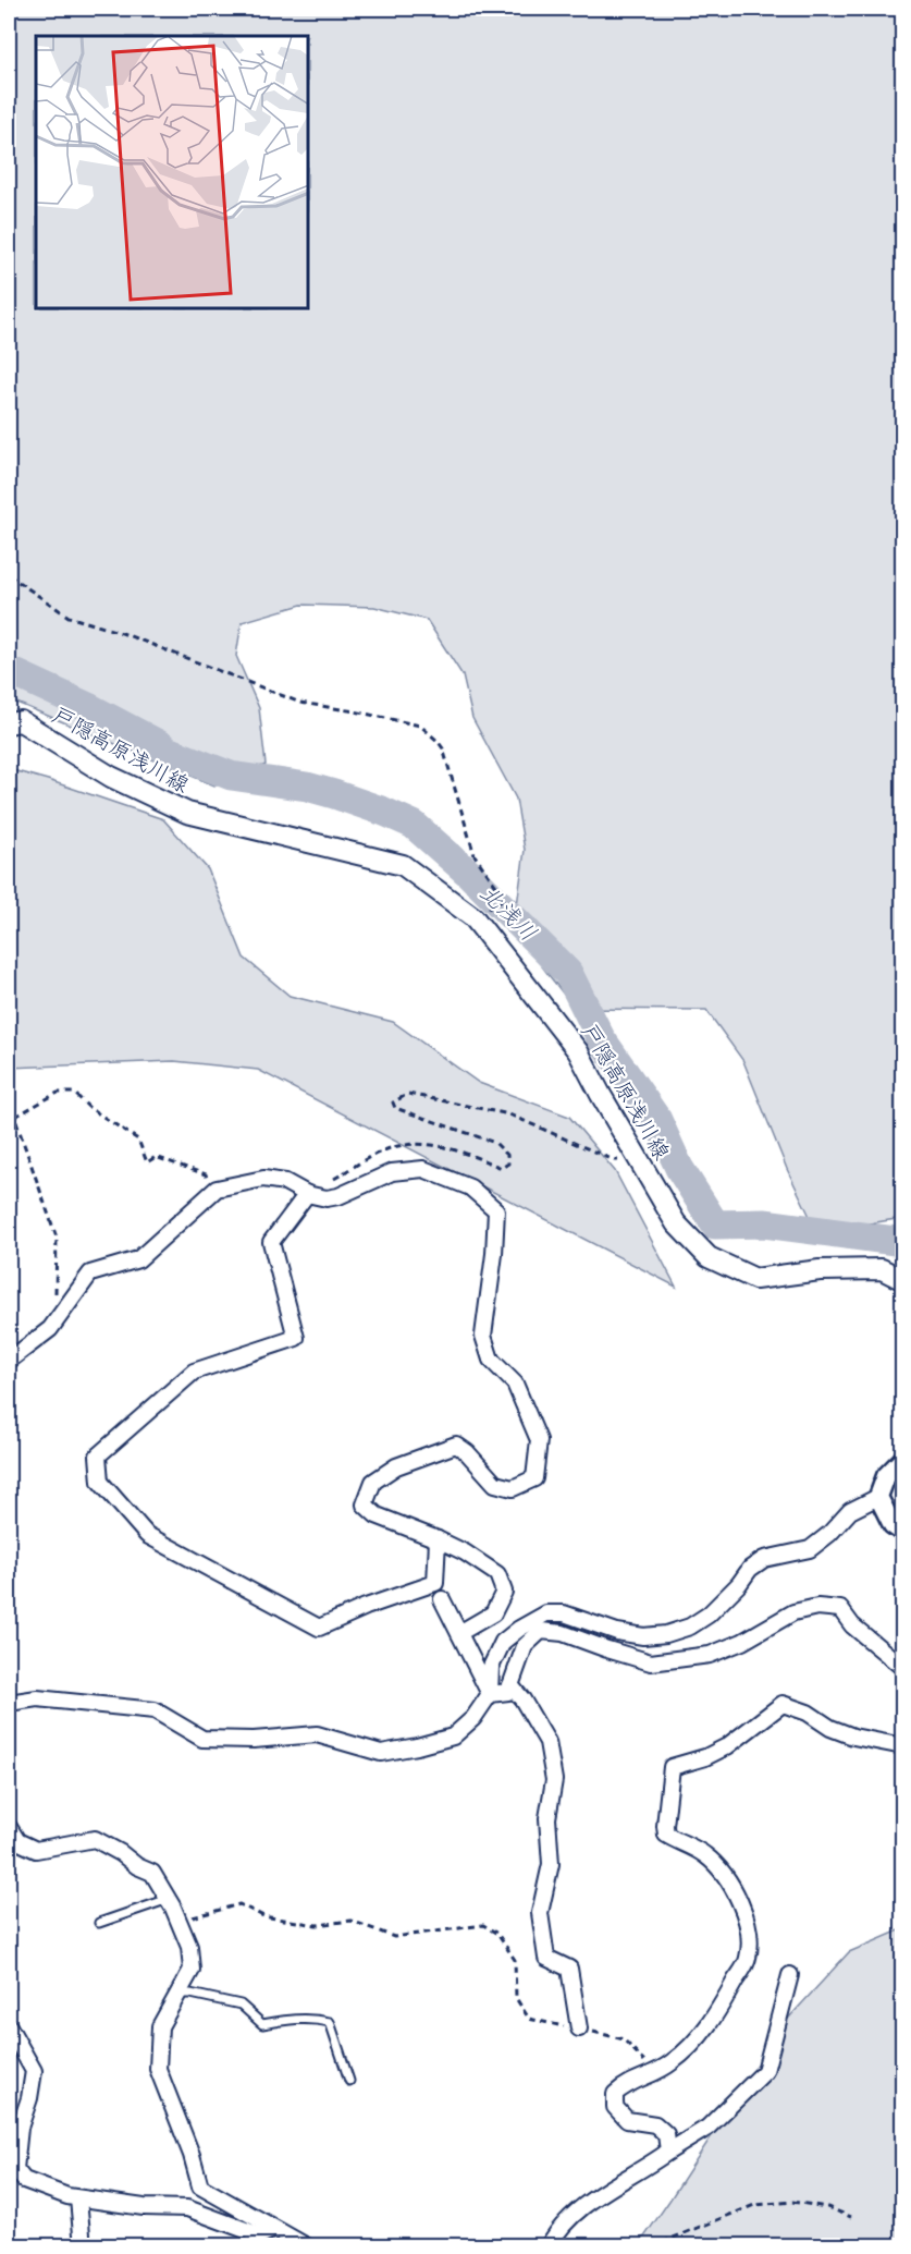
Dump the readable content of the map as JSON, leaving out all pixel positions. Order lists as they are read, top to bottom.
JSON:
{
  "streets": {
    "main road": ["戸隠高原浅川線"]
  },
  "water": ["北浅川"]
}
